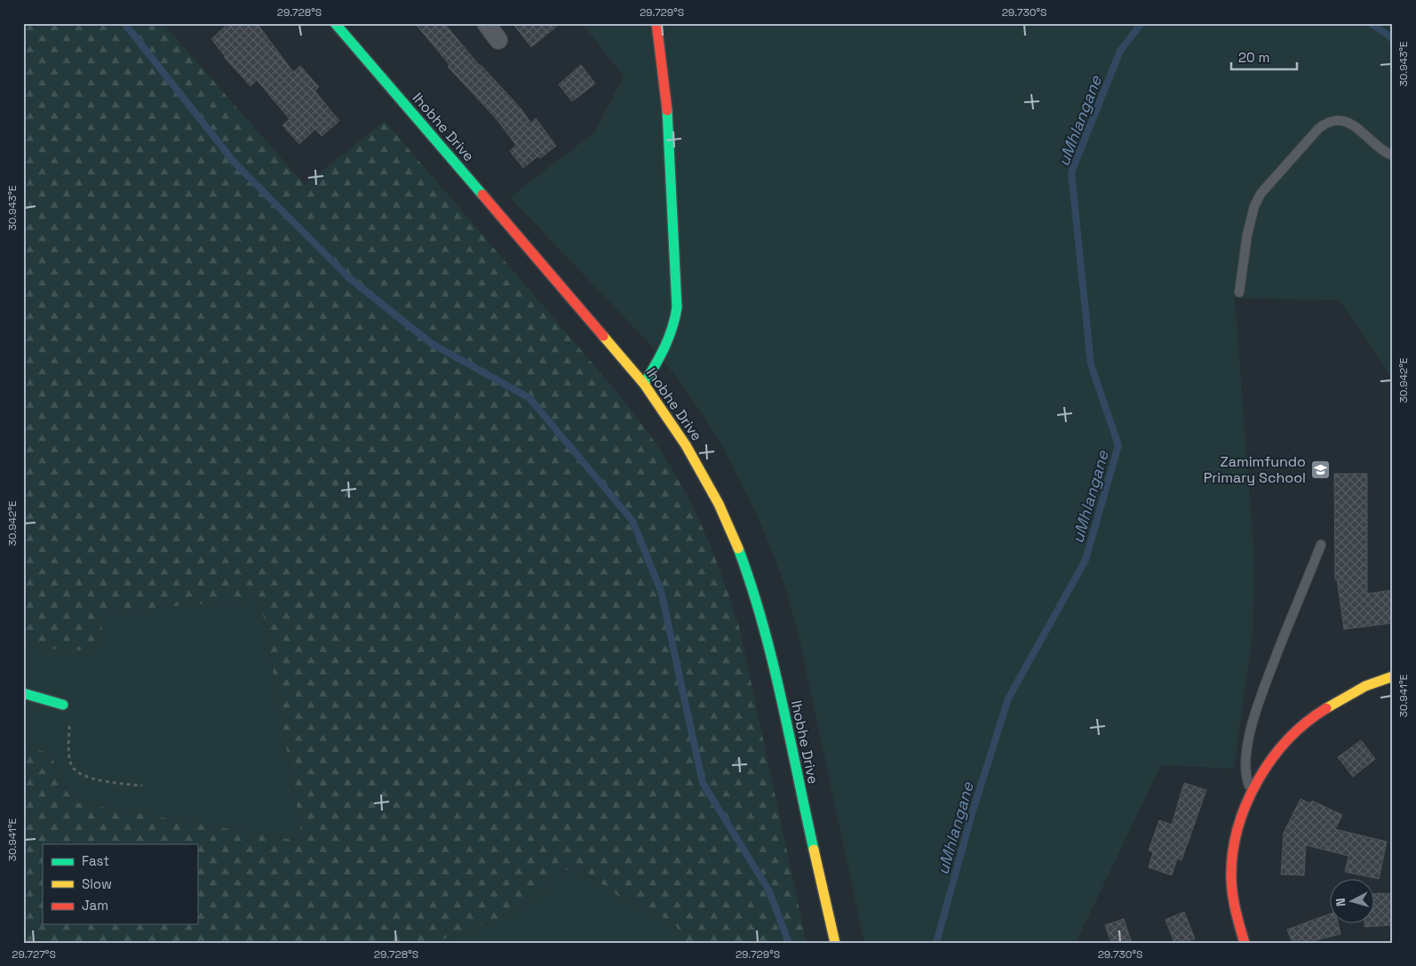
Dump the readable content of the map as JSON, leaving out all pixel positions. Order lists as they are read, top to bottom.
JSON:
{
  "streets": {
    "street": ["Ihobhe Drive"]
  },
  "water": ["uMhlangane"],
  "places": {
    "school or university": ["Zamimfundo Primary School"]
  },
  "legend": ["Fast", "Slow", "Jam"],
  "scale_bar": "20 m",
  "north": "left",
  "coordinates": [
    "29.728°S",
    "29.729°S",
    "29.730°S",
    "30.943°E",
    "30.942°E",
    "30.941°E",
    "29.727°S"
  ]
}
